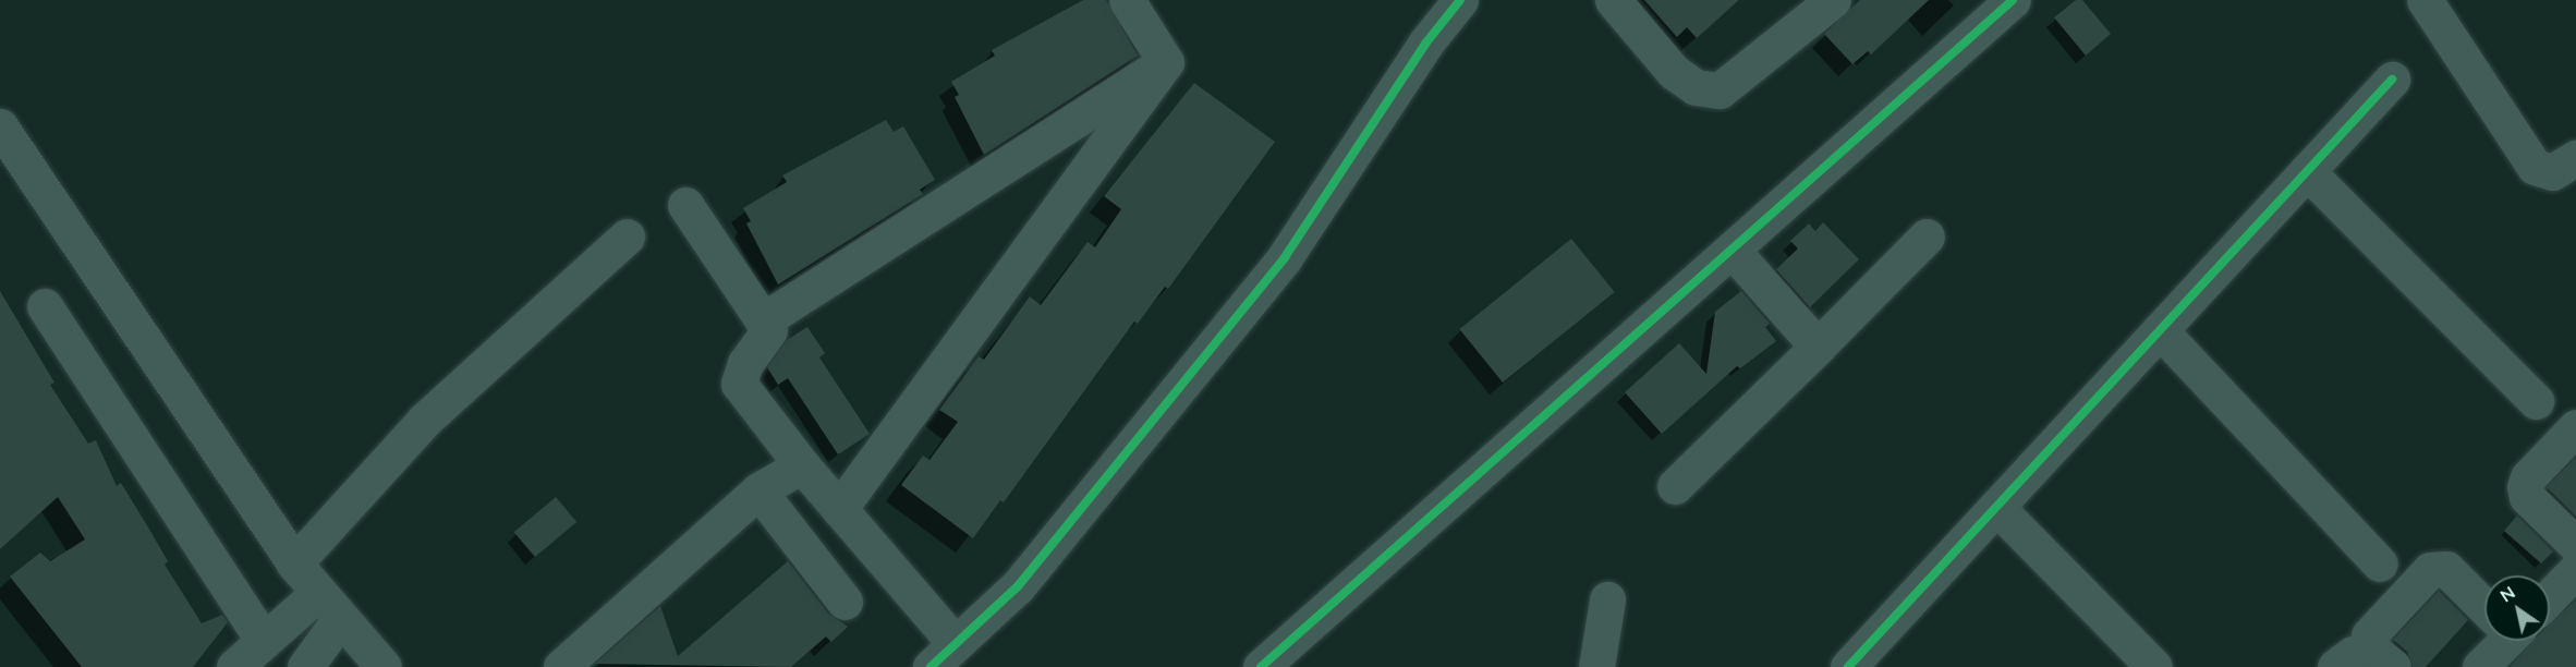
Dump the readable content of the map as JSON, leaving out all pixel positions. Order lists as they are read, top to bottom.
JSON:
{
  "north": "top left"
}
